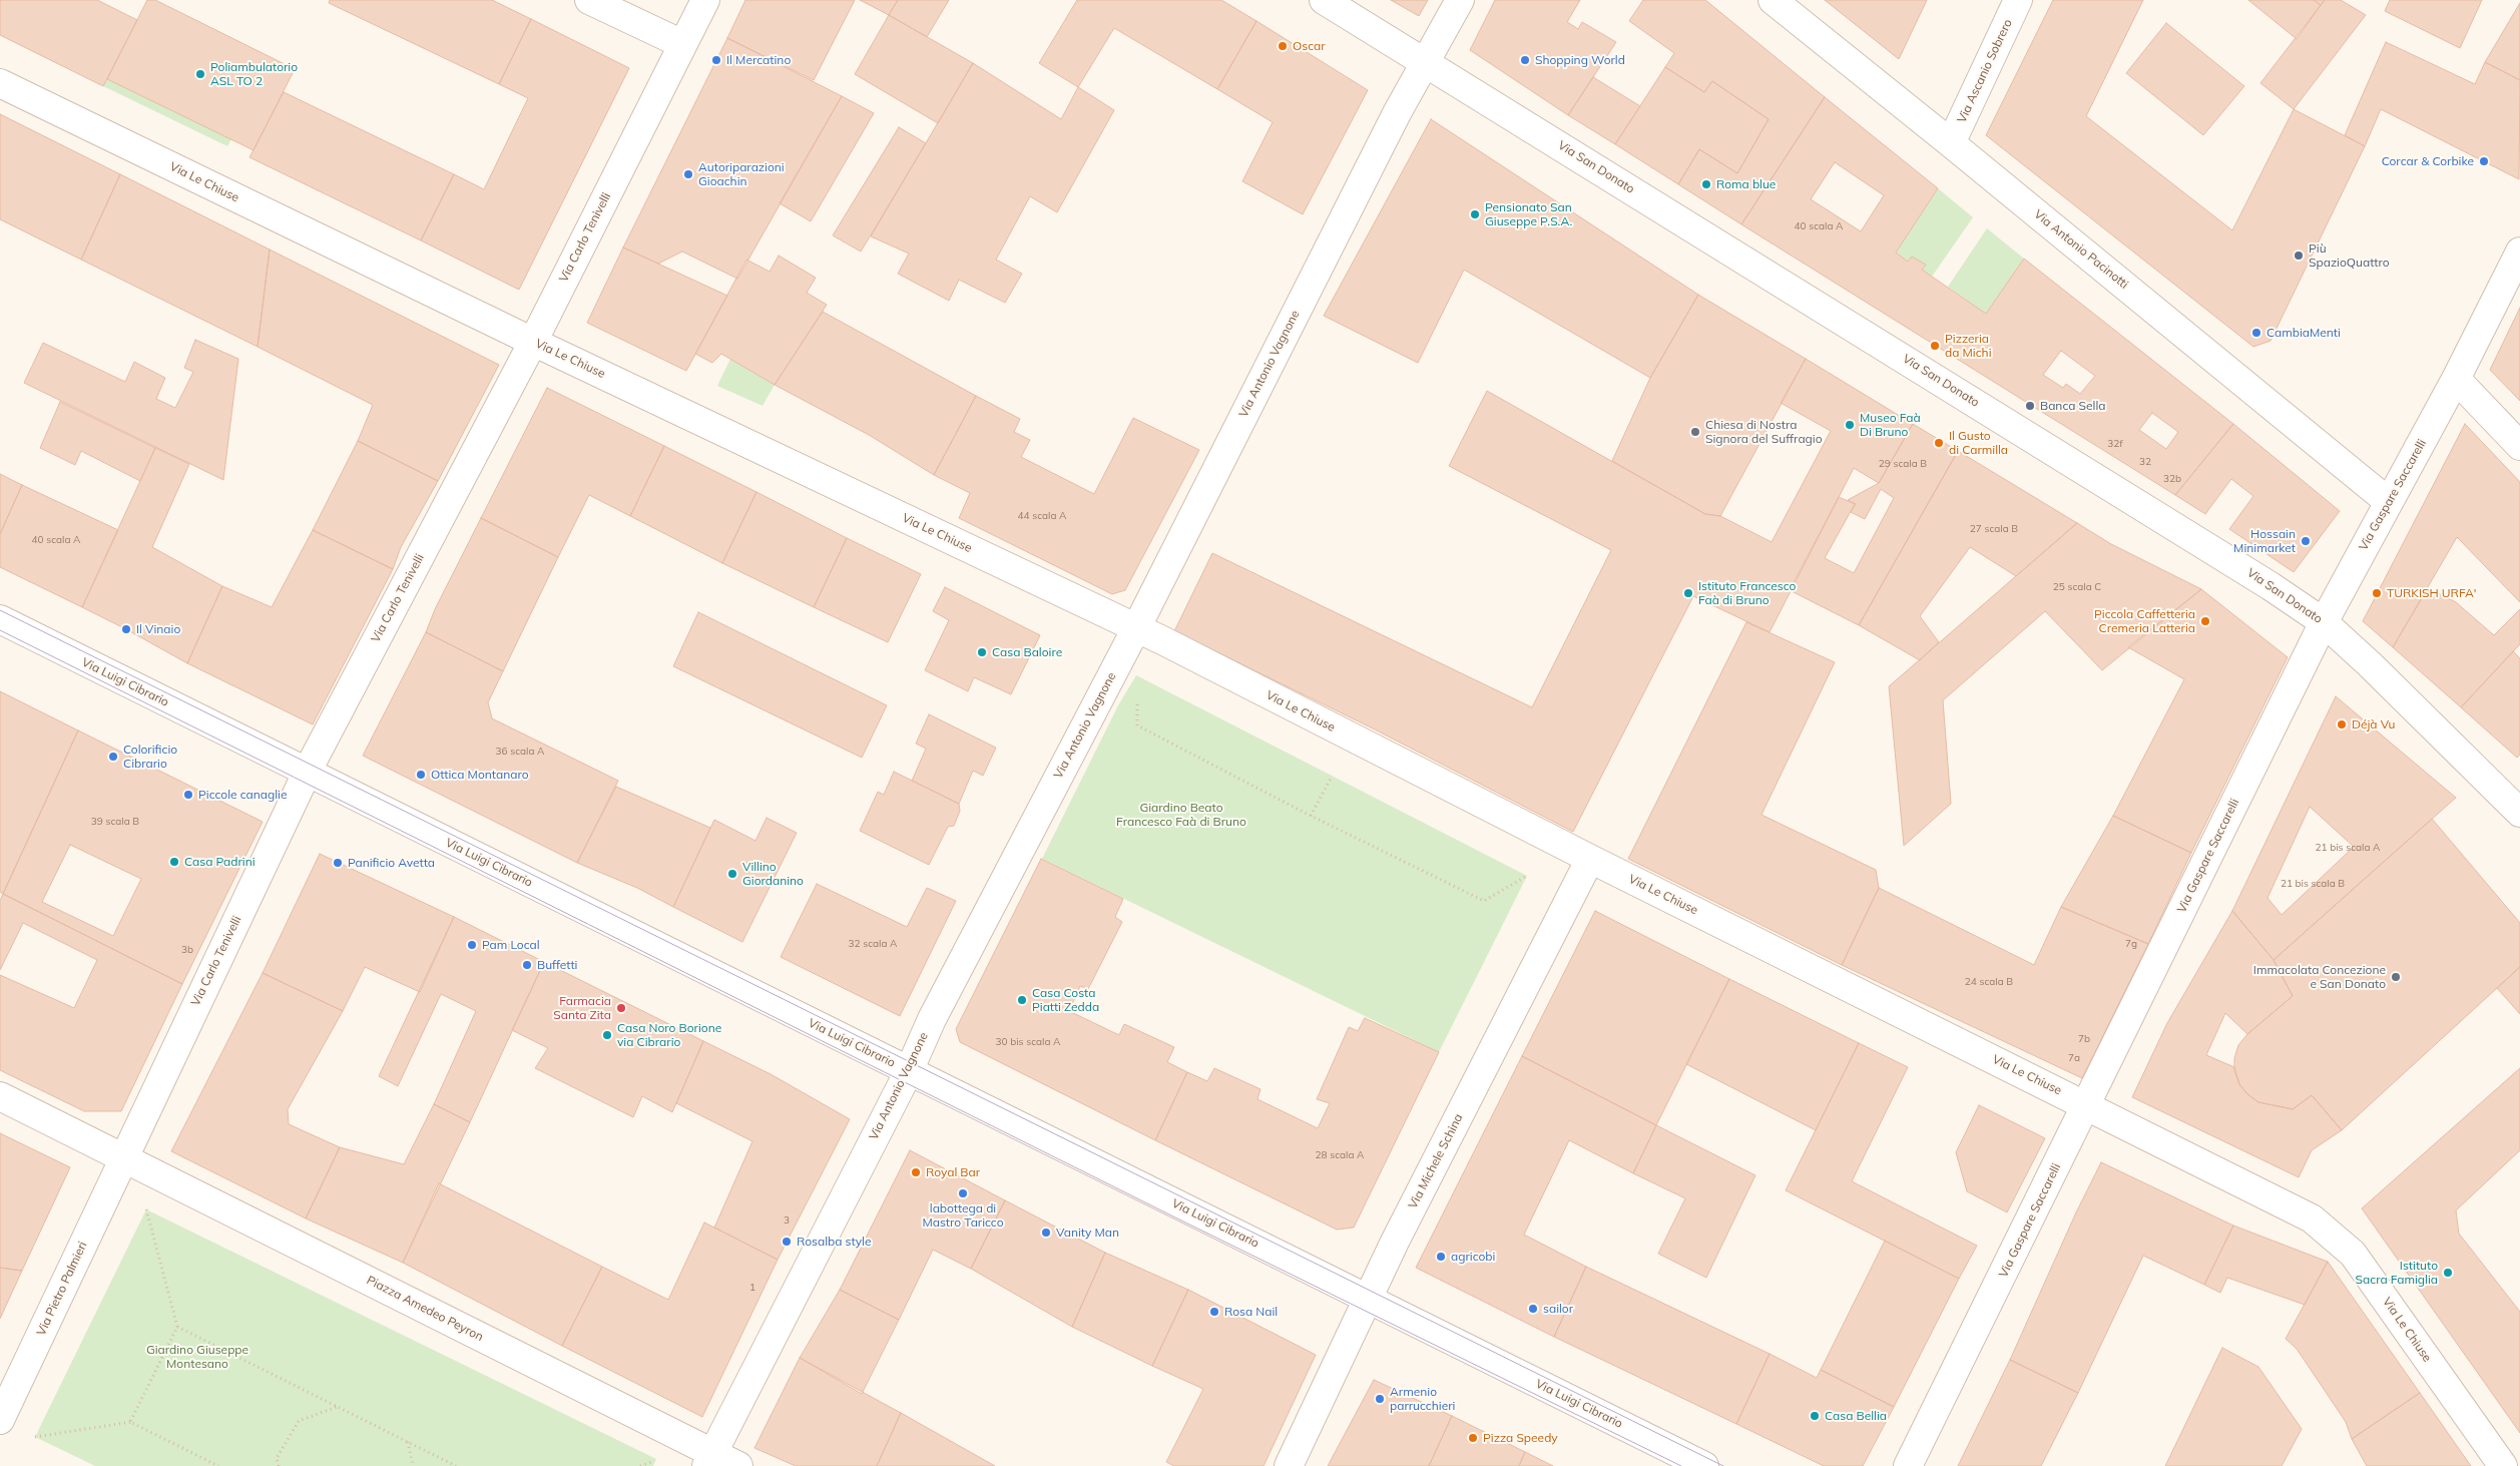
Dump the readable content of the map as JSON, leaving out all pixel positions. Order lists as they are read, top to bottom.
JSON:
{
  "streets": {
    "street": [
      "Via Ascanio Sobrero",
      "Via San Donato",
      "Via Le Chiuse",
      "Via Carlo Tenivelli",
      "Via Antonio Pacinotti",
      "Via Antonio Vagnone",
      "Via Gaspare Saccarelli",
      "Via Luigi Cibrario",
      "Via Michele Schina",
      "Via Pietro Palmieri",
      "Piazza Amedeo Peyron"
    ]
  },
  "crossings": [
    ["Via Ascanio Sobrero", "Via Antonio Pacinotti"],
    ["Via San Donato", "Via Antonio Vagnone"],
    ["Via San Donato", "Via Gaspare Saccarelli"],
    ["Via Le Chiuse", "Via Carlo Tenivelli"],
    ["Via Le Chiuse", "Via Antonio Vagnone"],
    ["Via Le Chiuse", "Via Gaspare Saccarelli"],
    ["Via Le Chiuse", "Via Michele Schina"],
    ["Via Carlo Tenivelli", "Via Luigi Cibrario"],
    ["Via Carlo Tenivelli", "Via Pietro Palmieri"],
    ["Via Carlo Tenivelli", "Piazza Amedeo Peyron"],
    ["Via Antonio Pacinotti", "Via Gaspare Saccarelli"],
    ["Via Antonio Vagnone", "Via Luigi Cibrario"],
    ["Via Antonio Vagnone", "Piazza Amedeo Peyron"],
    ["Via Luigi Cibrario", "Via Michele Schina"],
    ["Via Pietro Palmieri", "Piazza Amedeo Peyron"]
  ],
  "parks": ["Giardino Beato Francesco Faà di Bruno", "Giardino Giuseppe Montesano"],
  "places": [
    "Oscar",
    "Il Mercatino",
    "Shopping World",
    "Poliambulatorio ASL TO 2",
    "Corcar & Corbike",
    "Autoriparazioni Gioachin",
    "Roma blue",
    "Pensionato San Giuseppe P.S.A.",
    "Più SpazioQuattro",
    "CambiaMenti",
    "Pizzeria da Michi",
    "Banca Sella",
    "Museo Faà Di Bruno",
    "Chiesa di Nostra Signora del Suffragio",
    "Il Gusto di Carmilla",
    "Hossain Minimarket",
    "Istituto Francesco Faà di Bruno",
    "TURKISH URFA'",
    "Piccola Caffetteria Cremeria Latteria",
    "Il Vinaio",
    "Casa Baloire",
    "Déjà Vu",
    "Colorificio Cibrario",
    "Ottica Montanaro",
    "Piccole canaglie",
    "Casa Padrini",
    "Panificio Avetta",
    "Villino Giordanino",
    "Pam Local",
    "Buffetti",
    "Immacolata Concezione e San Donato",
    "Casa Costa Piatti Zedda",
    "Farmacia Santa Zita",
    "Casa Noro Borione via Cibrario",
    "Royal Bar",
    "labottega di Mastro Taricco",
    "Vanity Man",
    "Rosalba style",
    "agricobi",
    "Istituto Sacra Famiglia",
    "sailor",
    "Rosa Nail",
    "Armenio parrucchieri",
    "Casa Bellia",
    "Pizza Speedy"
  ],
  "house_numbers": [
    "40 scala A",
    "32f",
    "32",
    "29 scala B",
    "32b",
    "44 scala A",
    "27 scala B",
    "40 scala A",
    "25 scala C",
    "36 scala A",
    "39 scala B",
    "21 bis scala A",
    "21 bis scala B",
    "32 scala A",
    "7g",
    "3b",
    "24 scala B",
    "7b",
    "30 bis scala A",
    "7a",
    "28 scala A",
    "3",
    "1"
  ]
}
